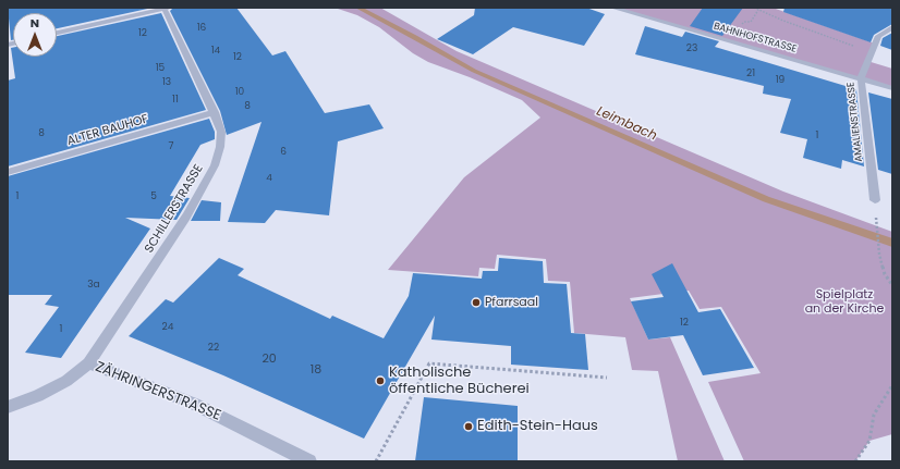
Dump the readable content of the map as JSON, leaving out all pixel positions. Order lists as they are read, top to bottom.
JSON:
{
  "streets": {
    "street": [
      "BAHNHOFSTRASSE",
      "AMALIENSTRASSE",
      "ALTER BAUHOF",
      "SCHILLERSTRASSE",
      "ZÄHRINGERSTRASSE"
    ]
  },
  "crossings": [
    ["BAHNHOFSTRASSE", "AMALIENSTRASSE"],
    ["ALTER BAUHOF", "SCHILLERSTRASSE"],
    ["SCHILLERSTRASSE", "ZÄHRINGERSTRASSE"]
  ],
  "water": ["Leimbach"],
  "parks": ["Spielplatz an der Kirche"],
  "places": ["Pfarrsaal", "Katholische öffentliche Bücherei", "Edith-Stein-Haus"],
  "house_numbers": [
    "16",
    "12",
    "23",
    "14",
    "12",
    "15",
    "21",
    "19",
    "13",
    "10",
    "11",
    "8",
    "8",
    "1",
    "7",
    "6",
    "4",
    "1",
    "5",
    "3a",
    "12",
    "24",
    "1",
    "22",
    "20",
    "18"
  ],
  "north": "top"
}
